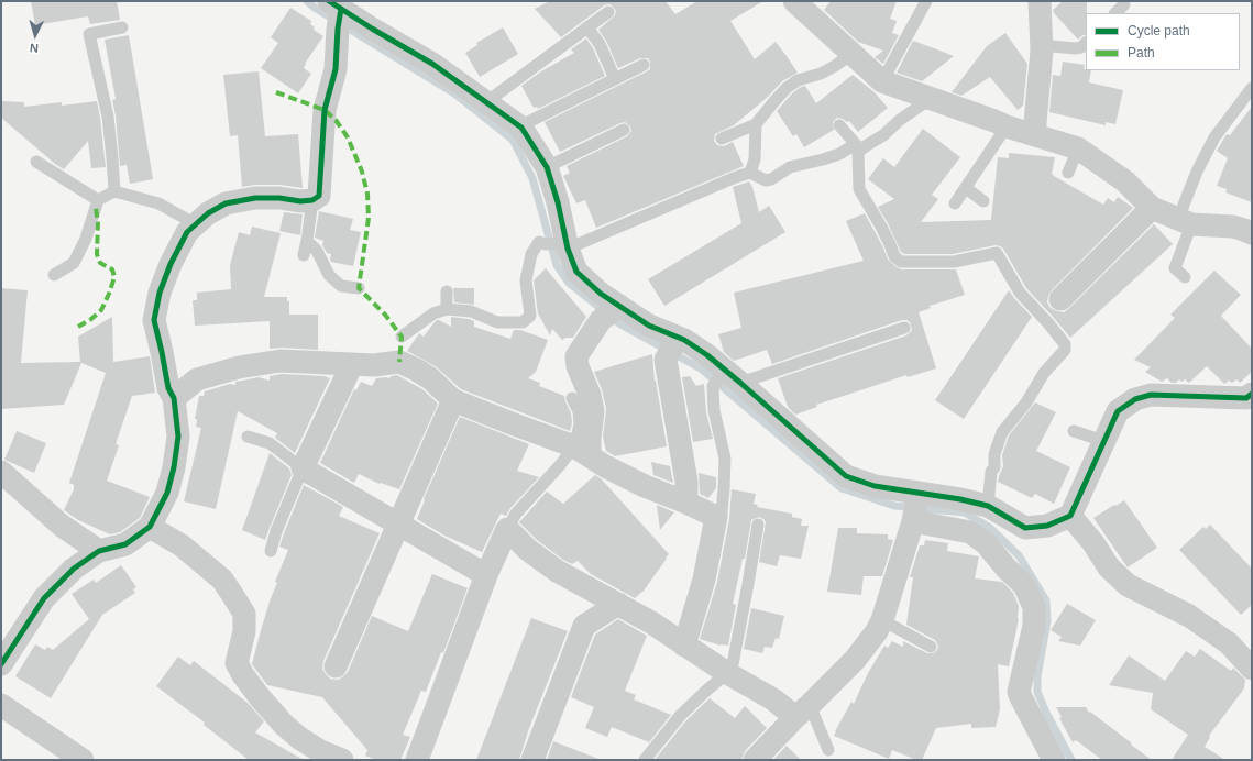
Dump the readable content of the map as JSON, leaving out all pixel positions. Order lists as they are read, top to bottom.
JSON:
{
  "legend": ["Cycle path", "Path"],
  "north": "bottom"
}
